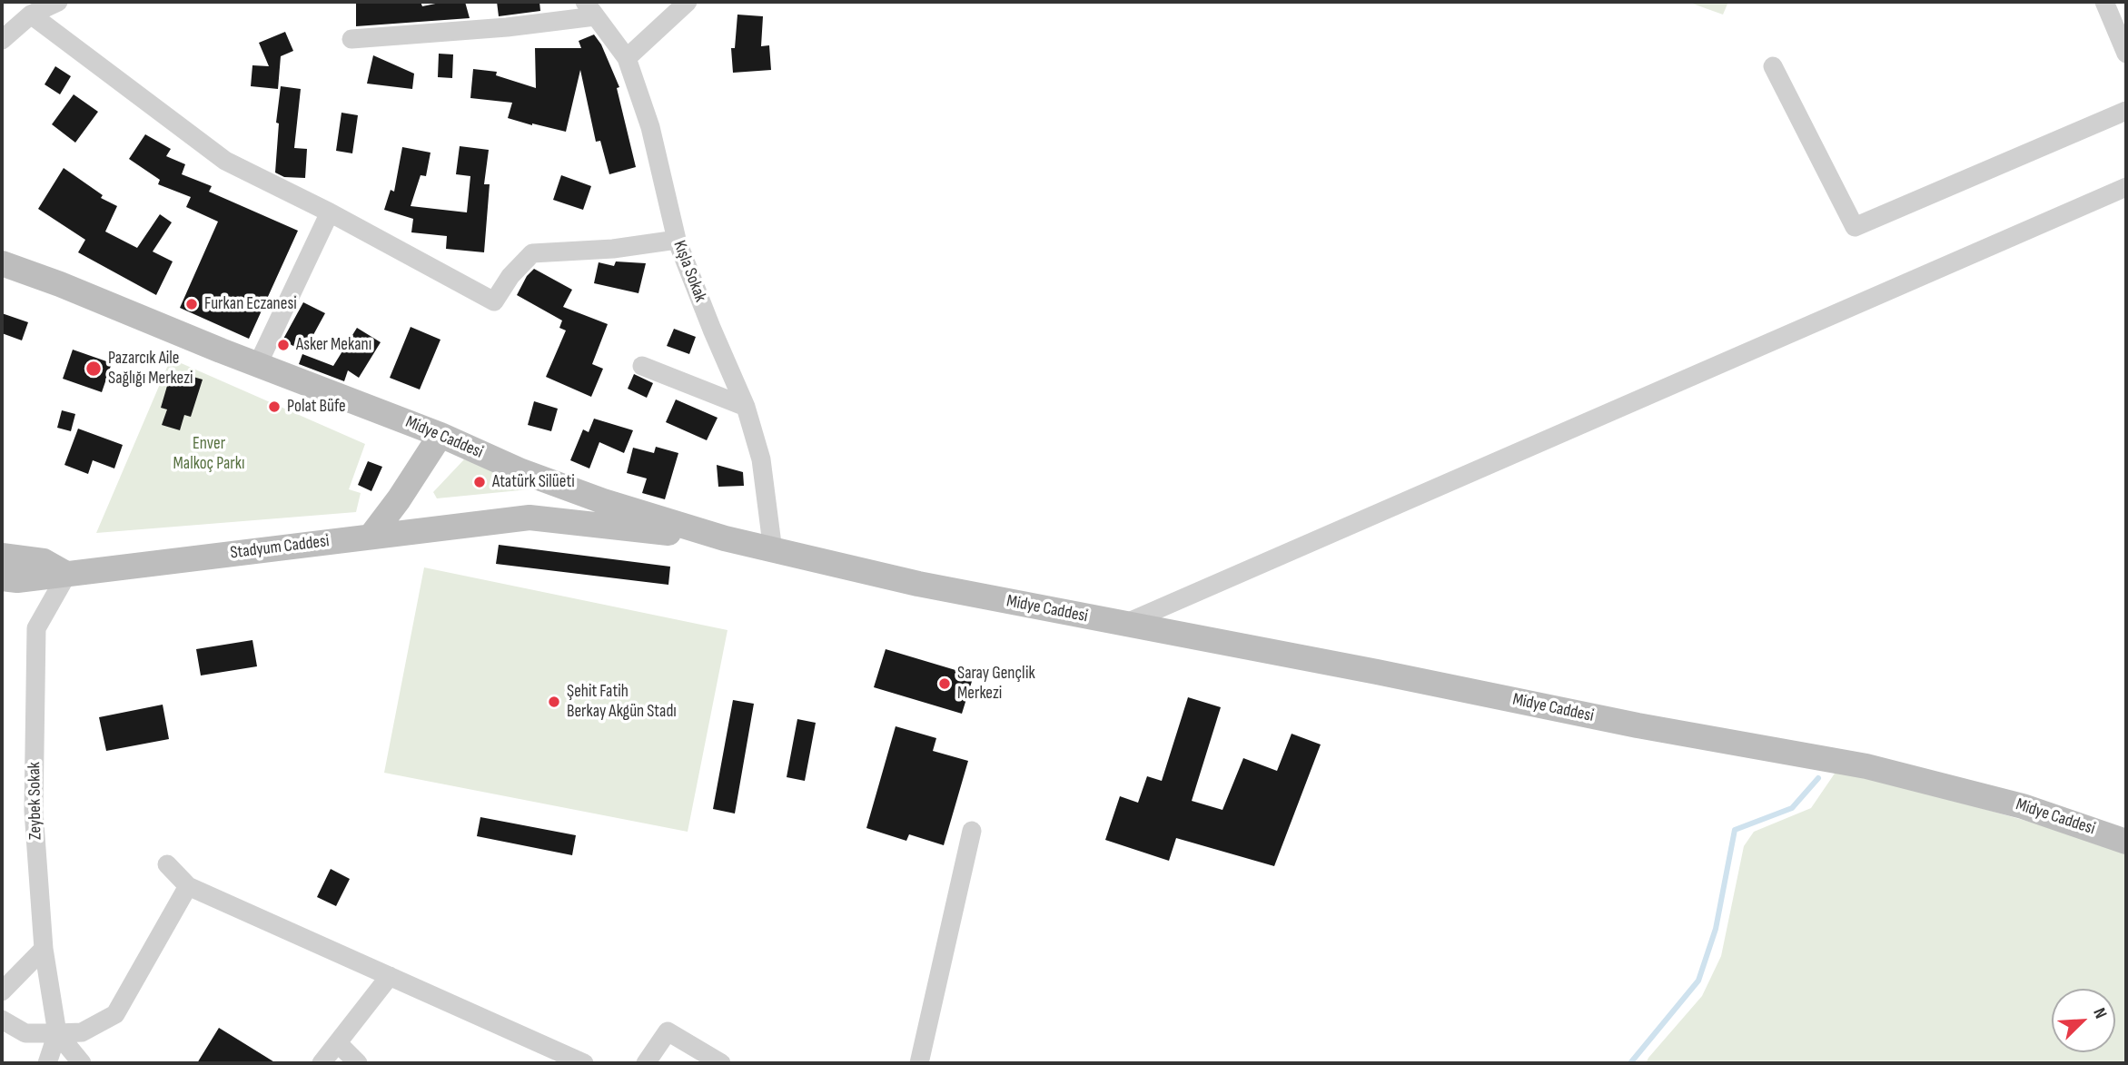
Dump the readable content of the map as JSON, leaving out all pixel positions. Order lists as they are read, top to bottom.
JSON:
{
  "streets": {
    "main road": ["Midye Caddesi", "Stadyum Caddesi"],
    "street": ["Kışla Sokak", "Zeybek Sokak"]
  },
  "crossings": [
    ["Kışla Sokak", "Midye Caddesi"],
    ["Midye Caddesi", "Stadyum Caddesi"],
    ["Stadyum Caddesi", "Zeybek Sokak"]
  ],
  "parks": ["Enver Malkoç Parkı"],
  "places": [
    "Furkan Eczanesi",
    "Asker Mekanı",
    "Pazarcık Aile Sağlığı Merkezi",
    "Polat Büfe",
    "Atatürk Silüeti",
    "Saray Gençlik Merkezi",
    "Şehit Fatih Berkay Akgün Stadı"
  ],
  "north": "top right"
}
